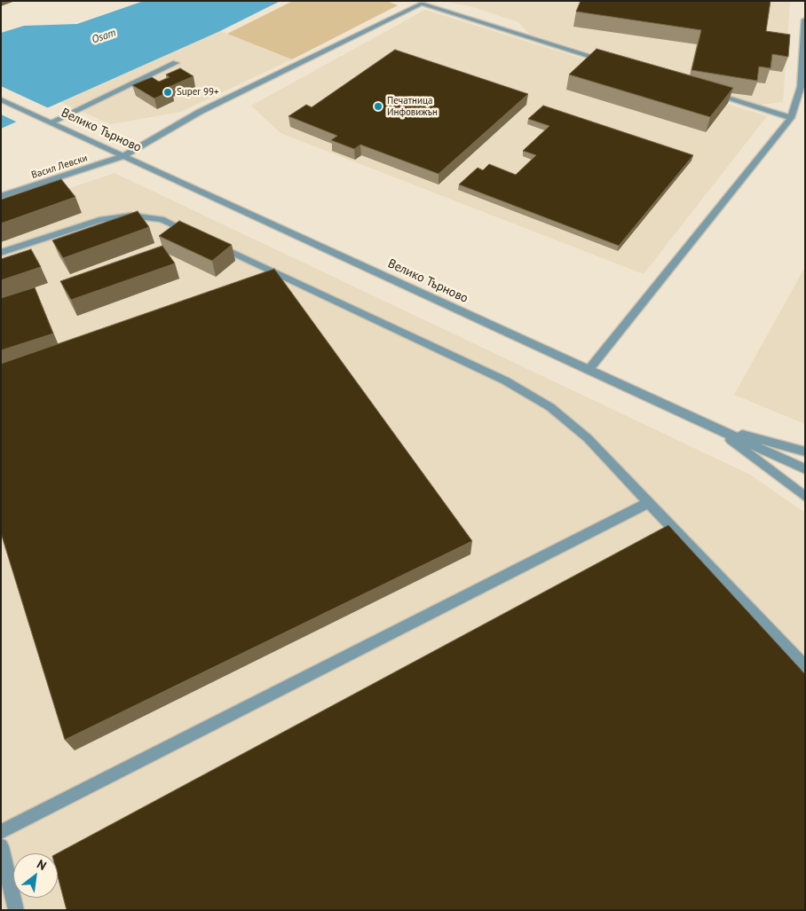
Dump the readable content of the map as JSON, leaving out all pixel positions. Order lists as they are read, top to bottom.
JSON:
{
  "streets": {
    "street": ["Велико Търново", "Васил Левски"]
  },
  "crossings": [
    ["Велико Търново", "Васил Левски"]
  ],
  "water": ["Osam"],
  "places": ["Super 99+", "Печатница Инфовижън"],
  "north": "top right"
}
